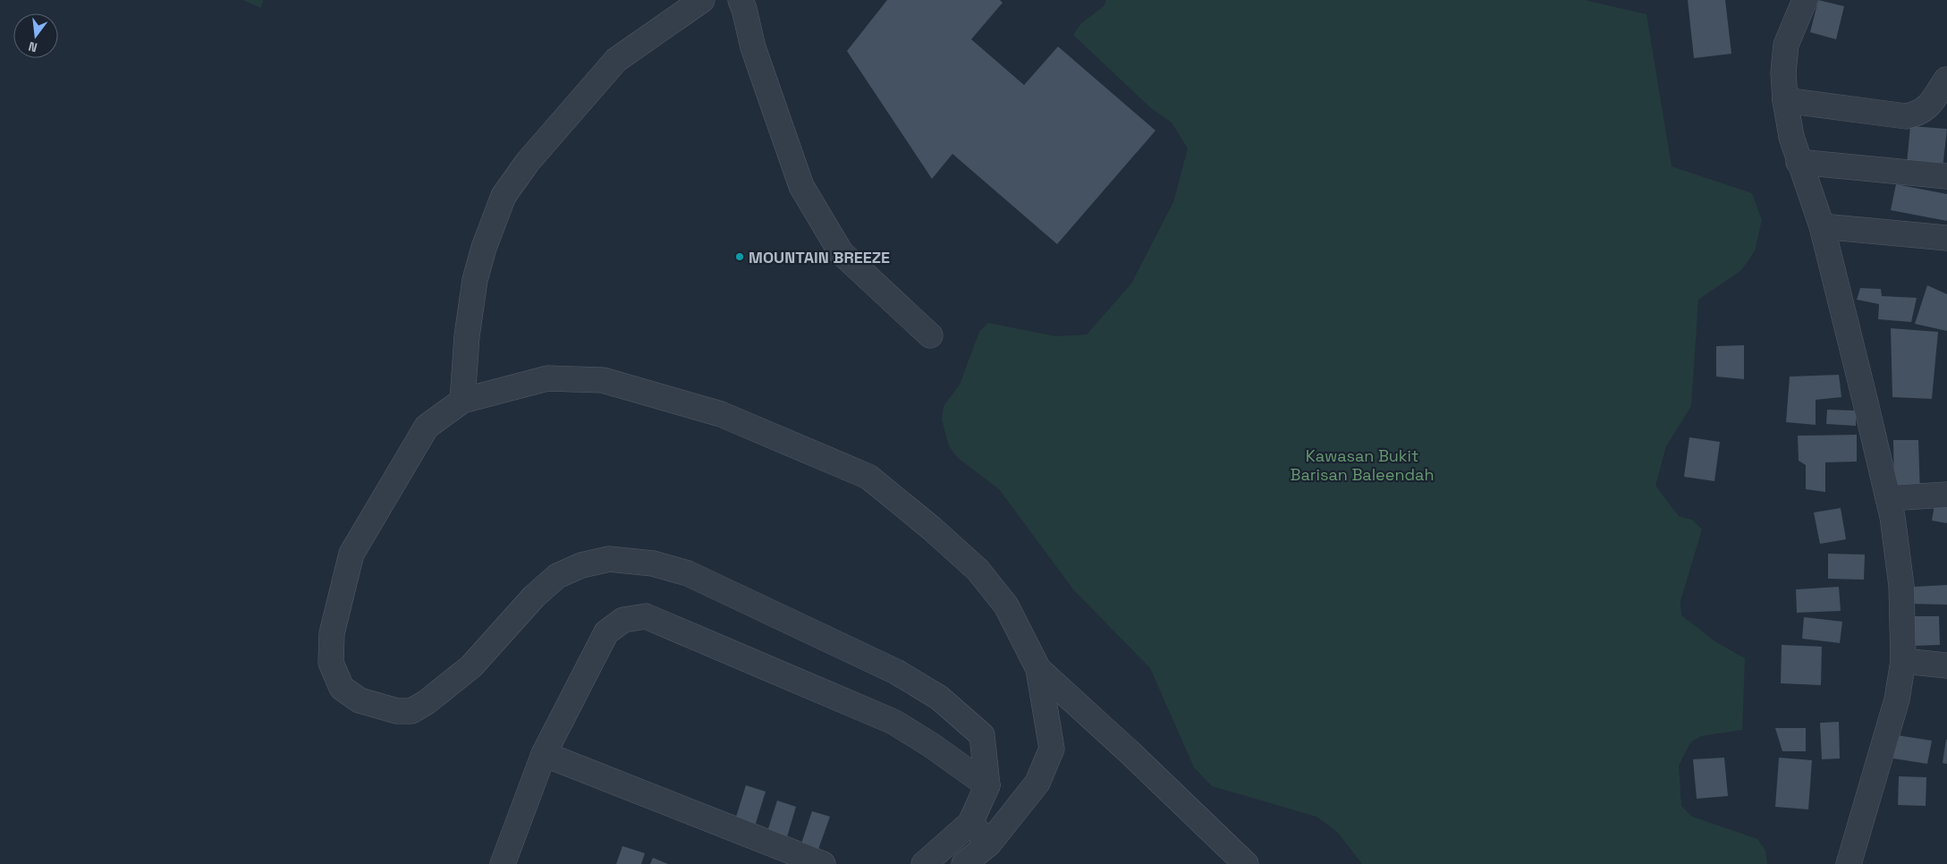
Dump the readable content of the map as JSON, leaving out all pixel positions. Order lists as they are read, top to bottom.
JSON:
{
  "parks": ["Kawasan Bukit Barisan Baleendah"],
  "places": ["MOUNTAIN BREEZE"],
  "north": "bottom"
}
